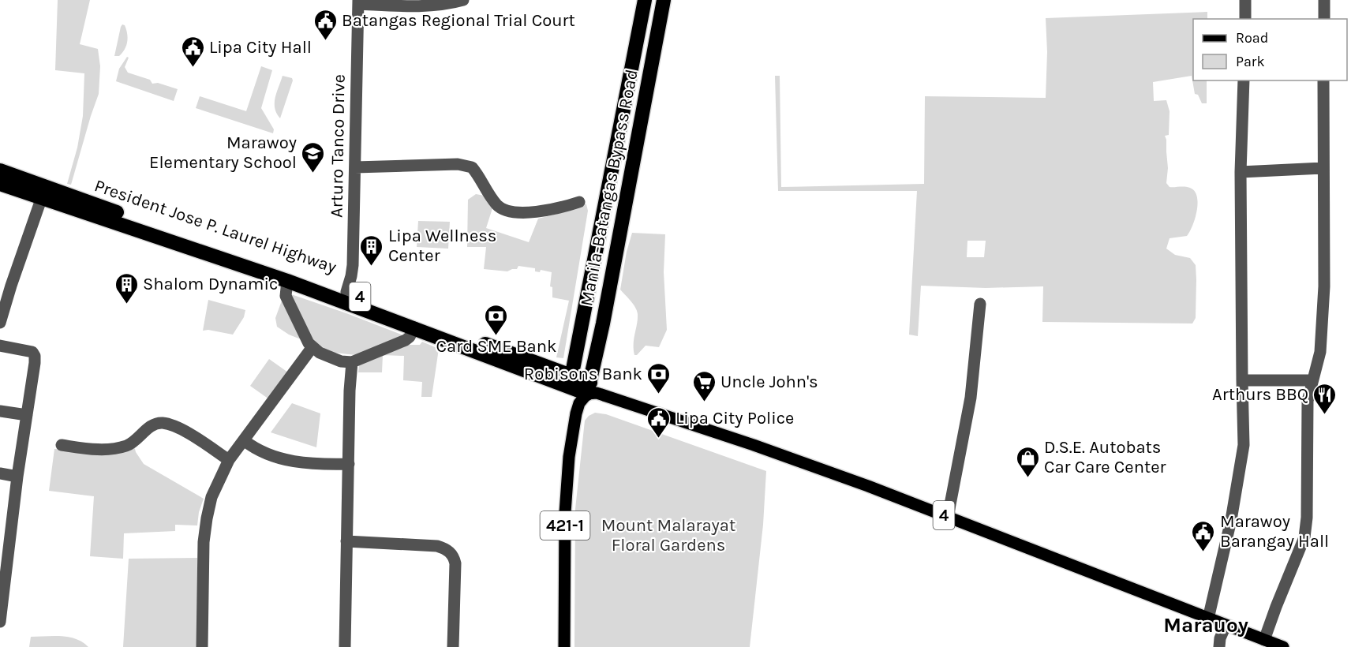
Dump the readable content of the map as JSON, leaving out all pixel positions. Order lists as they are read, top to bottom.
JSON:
{
  "streets": {
    "highway": ["Manila-Batangas Bypass Road", "President Jose P. Laurel Highway", "4"],
    "main road": ["421-1"],
    "street": ["Arturo Tanco Drive"]
  },
  "crossings": [
    ["Arturo Tanco Drive", "President Jose P. Laurel Highway"],
    ["Manila-Batangas Bypass Road", "President Jose P. Laurel Highway"],
    ["Manila-Batangas Bypass Road", "421-1"],
    ["President Jose P. Laurel Highway", "421-1"]
  ],
  "districts": ["Marauoy"],
  "parks": ["Mount Malarayat Floral Gardens"],
  "places": {
    "public building": [
      "Batangas Regional Trial Court",
      "Lipa City Hall",
      "Lipa City Police",
      "Marawoy Barangay Hall"
    ],
    "school or university": ["Marawoy Elementary School"],
    "building": ["Lipa Wellness Center", "Shalom Dynamic"],
    "bank": ["Card SME Bank", "Robisons Bank"],
    "supermarket": ["Uncle John's"],
    "restaurant": ["Arthurs BBQ"],
    "shop": ["D.S.E. Autobats Car Care Center"]
  },
  "legend": ["Road", "Park"]
}
